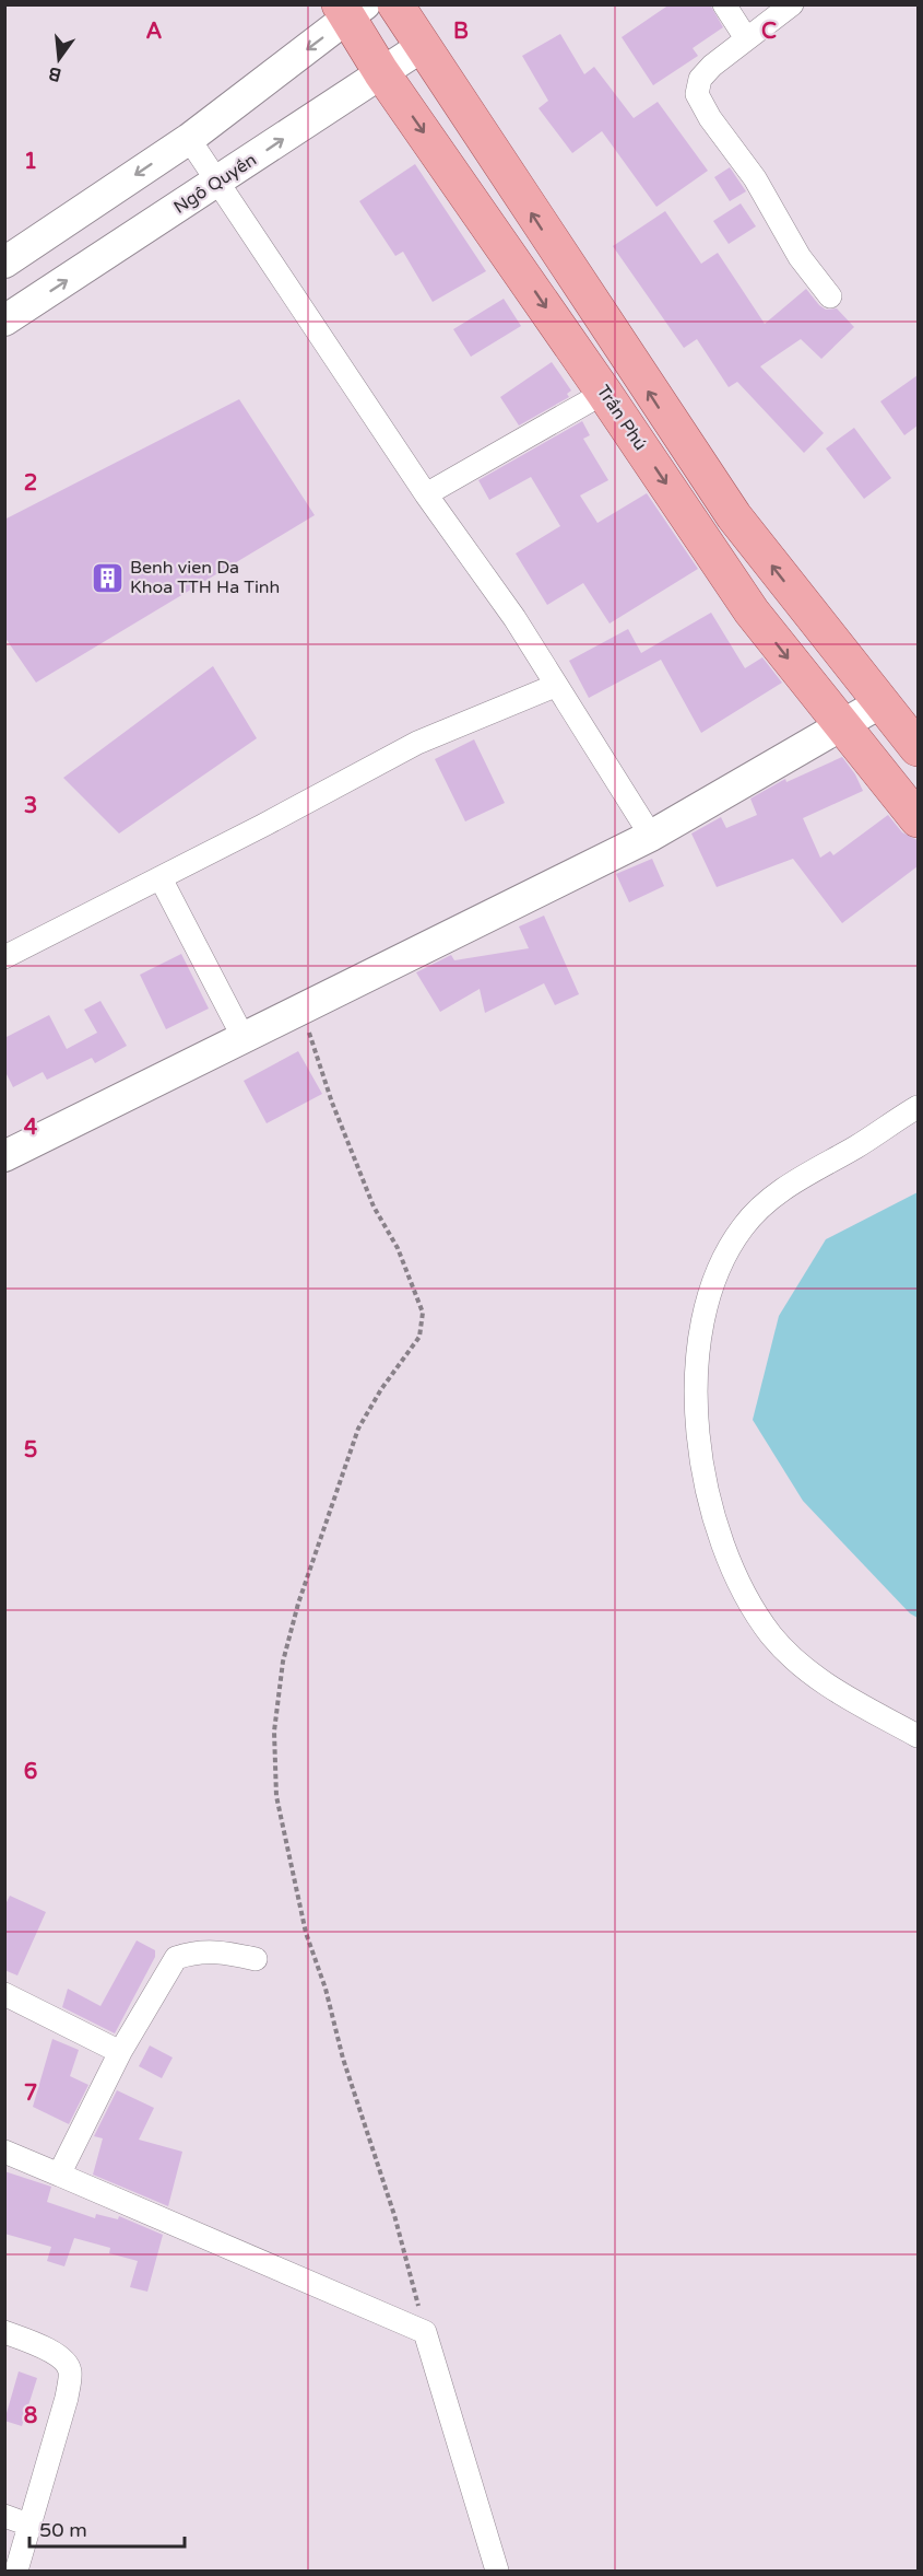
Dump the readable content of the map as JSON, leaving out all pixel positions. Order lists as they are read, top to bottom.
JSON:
{
  "streets": {
    "main road": ["Trần Phú"],
    "street": ["Ngô Quyền"]
  },
  "crossings": [
    ["Ngô Quyền", "Trần Phú"]
  ],
  "places": {
    "building": ["Benh vien Da Khoa TTH Ha Tinh"]
  },
  "scale_bar": "50 m",
  "north": "bottom",
  "grid": {
    "columns": ["A", "B", "C"],
    "rows": [
      "1",
      "2",
      "3",
      "4",
      "5",
      "6",
      "7",
      "8"
    ]
  }
}
